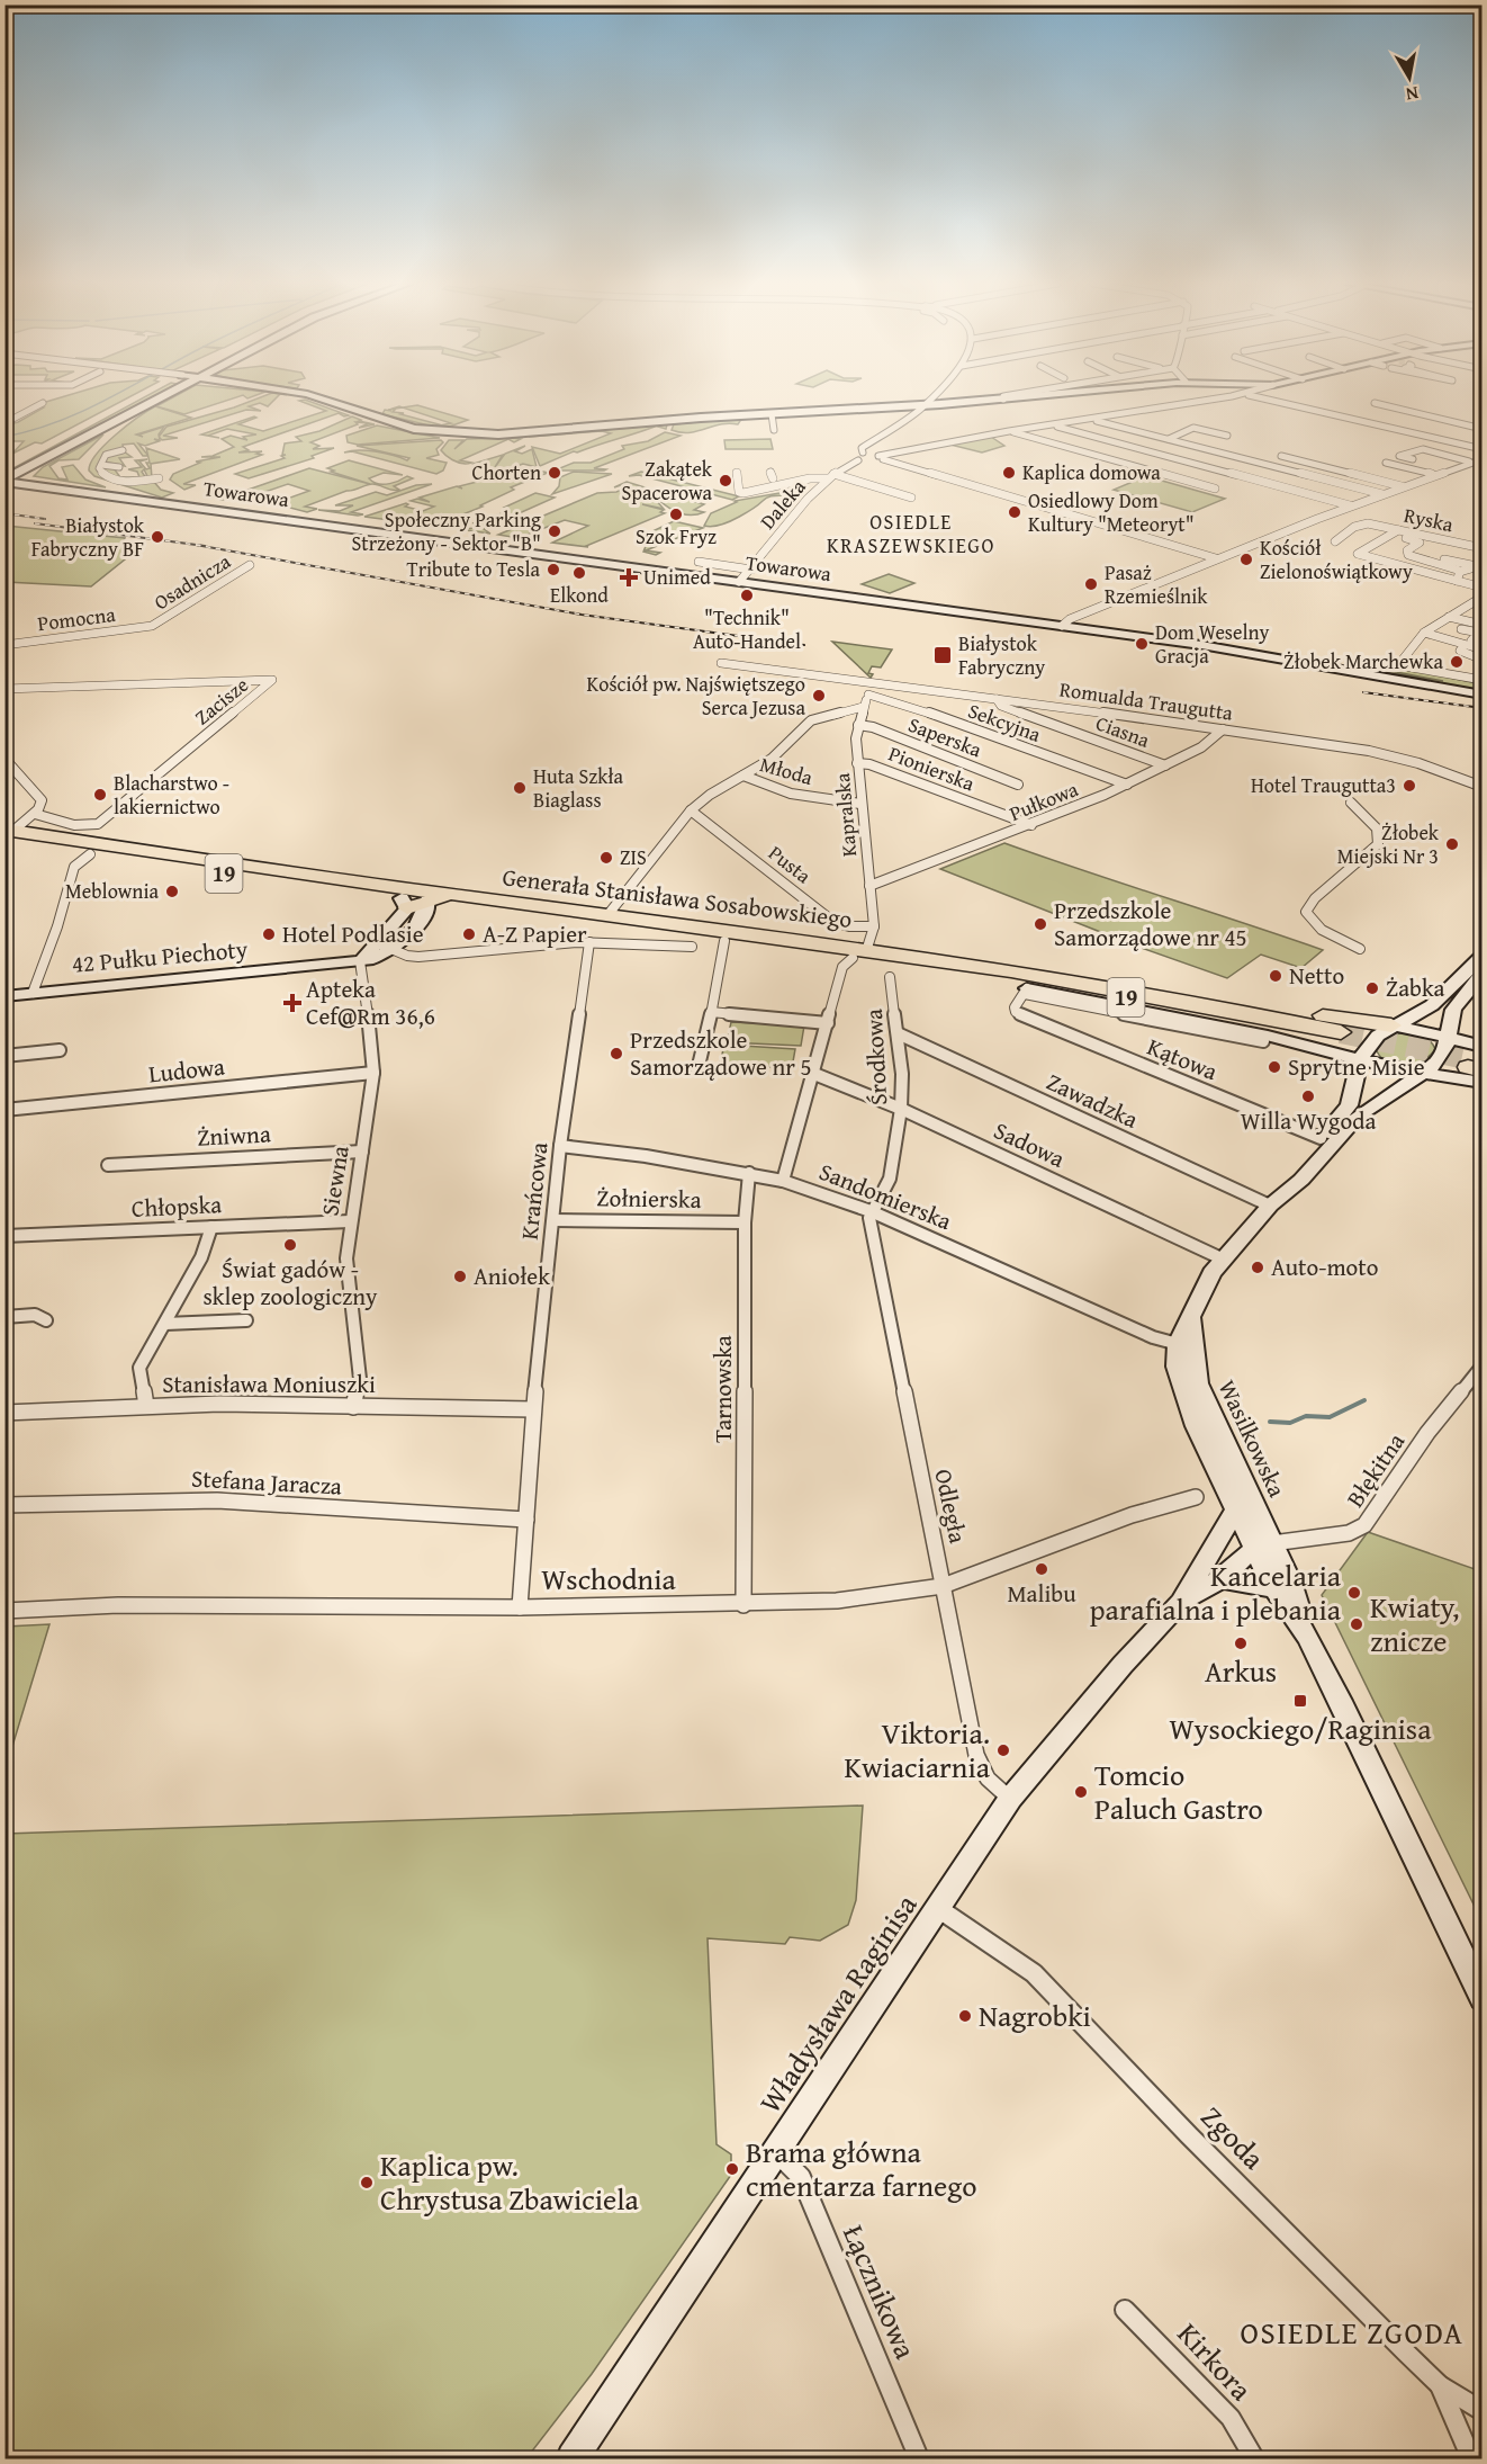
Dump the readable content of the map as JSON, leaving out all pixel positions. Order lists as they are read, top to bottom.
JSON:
{
  "streets": {
    "highway": ["19", "Generała Stanisława Sosabowskiego"],
    "street": [
      "Towarowa",
      "Daleka",
      "Ryska",
      "Osadnicza",
      "Pomocna",
      "Zacisze",
      "Romualda Traugutta",
      "Sekcyjna",
      "Ciasna",
      "Saperska",
      "Pionierska",
      "Młoda",
      "Pułkowa",
      "Kapralska",
      "Pusta",
      "42 Pułku Piechoty",
      "Środkowa",
      "Kątowa",
      "Ludowa",
      "Zawadzka",
      "Żniwna",
      "Sadowa",
      "Siewna",
      "Krańcowa",
      "Sandomierska",
      "Żołnierska",
      "Chłopska",
      "Stanisława Moniuszki",
      "Tarnowska",
      "Wasilkowska",
      "Błękitna",
      "Stefana Jaracza",
      "Odległa",
      "Wschodnia",
      "Władysława Raginisa",
      "Zgoda",
      "Łącznikowa",
      "Kirkora"
    ]
  },
  "crossings": [
    ["Towarowa", "Daleka"],
    ["Osadnicza", "Pomocna"],
    ["Romualda Traugutta", "Ciasna"],
    ["Romualda Traugutta", "Pułkowa"],
    ["Romualda Traugutta", "Kapralska"],
    ["Sekcyjna", "Pułkowa"],
    ["Sekcyjna", "Kapralska"],
    ["Ciasna", "Pułkowa"],
    ["Saperska", "Kapralska"],
    ["Pionierska", "Pułkowa"],
    ["Pionierska", "Kapralska"],
    ["Młoda", "Kapralska"],
    ["Pułkowa", "Kapralska"],
    ["Kapralska", "Pusta"],
    ["Kapralska", "Generała Stanisława Sosabowskiego"],
    ["Kapralska", "Sadowa"],
    ["Kapralska", "Sandomierska"],
    ["42 Pułku Piechoty", "Siewna"],
    ["42 Pułku Piechoty", "Krańcowa"],
    ["Środkowa", "Zawadzka"],
    ["Środkowa", "Sadowa"],
    ["Środkowa", "Sandomierska"],
    ["Środkowa", "Odległa"],
    ["Kątowa", "Wasilkowska"],
    ["Ludowa", "Siewna"],
    ["Zawadzka", "Wasilkowska"],
    ["Żniwna", "Siewna"],
    ["Sadowa", "Wasilkowska"],
    ["Siewna", "Chłopska"],
    ["Siewna", "Stanisława Moniuszki"],
    ["Krańcowa", "Sandomierska"],
    ["Krańcowa", "Żołnierska"],
    ["Krańcowa", "Stanisława Moniuszki"],
    ["Krańcowa", "Stefana Jaracza"],
    ["Krańcowa", "Wschodnia"],
    ["Sandomierska", "Tarnowska"],
    ["Sandomierska", "Wasilkowska"],
    ["Sandomierska", "Odległa"],
    ["Żołnierska", "Tarnowska"],
    ["Tarnowska", "Wschodnia"],
    ["Wasilkowska", "Błękitna"],
    ["Wasilkowska", "Władysława Raginisa"],
    ["Błękitna", "Władysława Raginisa"],
    ["Odległa", "Wschodnia"],
    ["Odległa", "Władysława Raginisa"],
    ["Władysława Raginisa", "Zgoda"],
    ["Władysława Raginisa", "Łącznikowa"]
  ],
  "districts": ["OSIEDLE KRASZEWSKIEGO", "OSIEDLE ZGODA"],
  "places": {
    "other": [
      "Chorten",
      "Kaplica domowa",
      "Zakątek Spacerowa",
      "Osiedlowy Dom Kultury \"Meteoryt\"",
      "Szok Fryz",
      "Społeczny Parking Strzeżony - Sektor \"B\"",
      "Białystok Fabryczny BF",
      "Kościół Zielonoświątkowy",
      "Tribute to Tesla",
      "Elkond",
      "Pasaż Rzemieślnik",
      "\"Technik\" Auto-Handel",
      "Dom Weselny Gracja",
      "Żłobek Marchewka",
      "Kościół pw. Najświętszego Serca Jezusa",
      "Hotel Traugutta3",
      "Huta Szkła Biaglass",
      "Blacharstwo - lakiernictwo",
      "Żłobek Miejski Nr 3",
      "ZIS",
      "Meblownia",
      "Przedszkole Samorządowe nr 45",
      "Hotel Podlasie",
      "A-Z Papier",
      "Netto",
      "Żabka",
      "Przedszkole Samorządowe nr 5",
      "Sprytne Misie",
      "Willa Wygoda",
      "Świat gadów - sklep zoologiczny",
      "Auto-moto",
      "Aniołek",
      "Malibu",
      "Kancelaria parafialna i plebania",
      "Kwiaty, znicze",
      "Arkus",
      "Viktoria. Kwiaciarnia",
      "Tomcio Paluch Gastro",
      "Nagrobki",
      "Brama główna cmentarza farnego",
      "Kaplica pw. Chrystusa Zbawiciela"
    ],
    "health": ["Unimed", "Apteka Cef@Rm 36,6"],
    "transit": ["Białystok Fabryczny", "Wysockiego/Raginisa"]
  },
  "north": "bottom"
}
